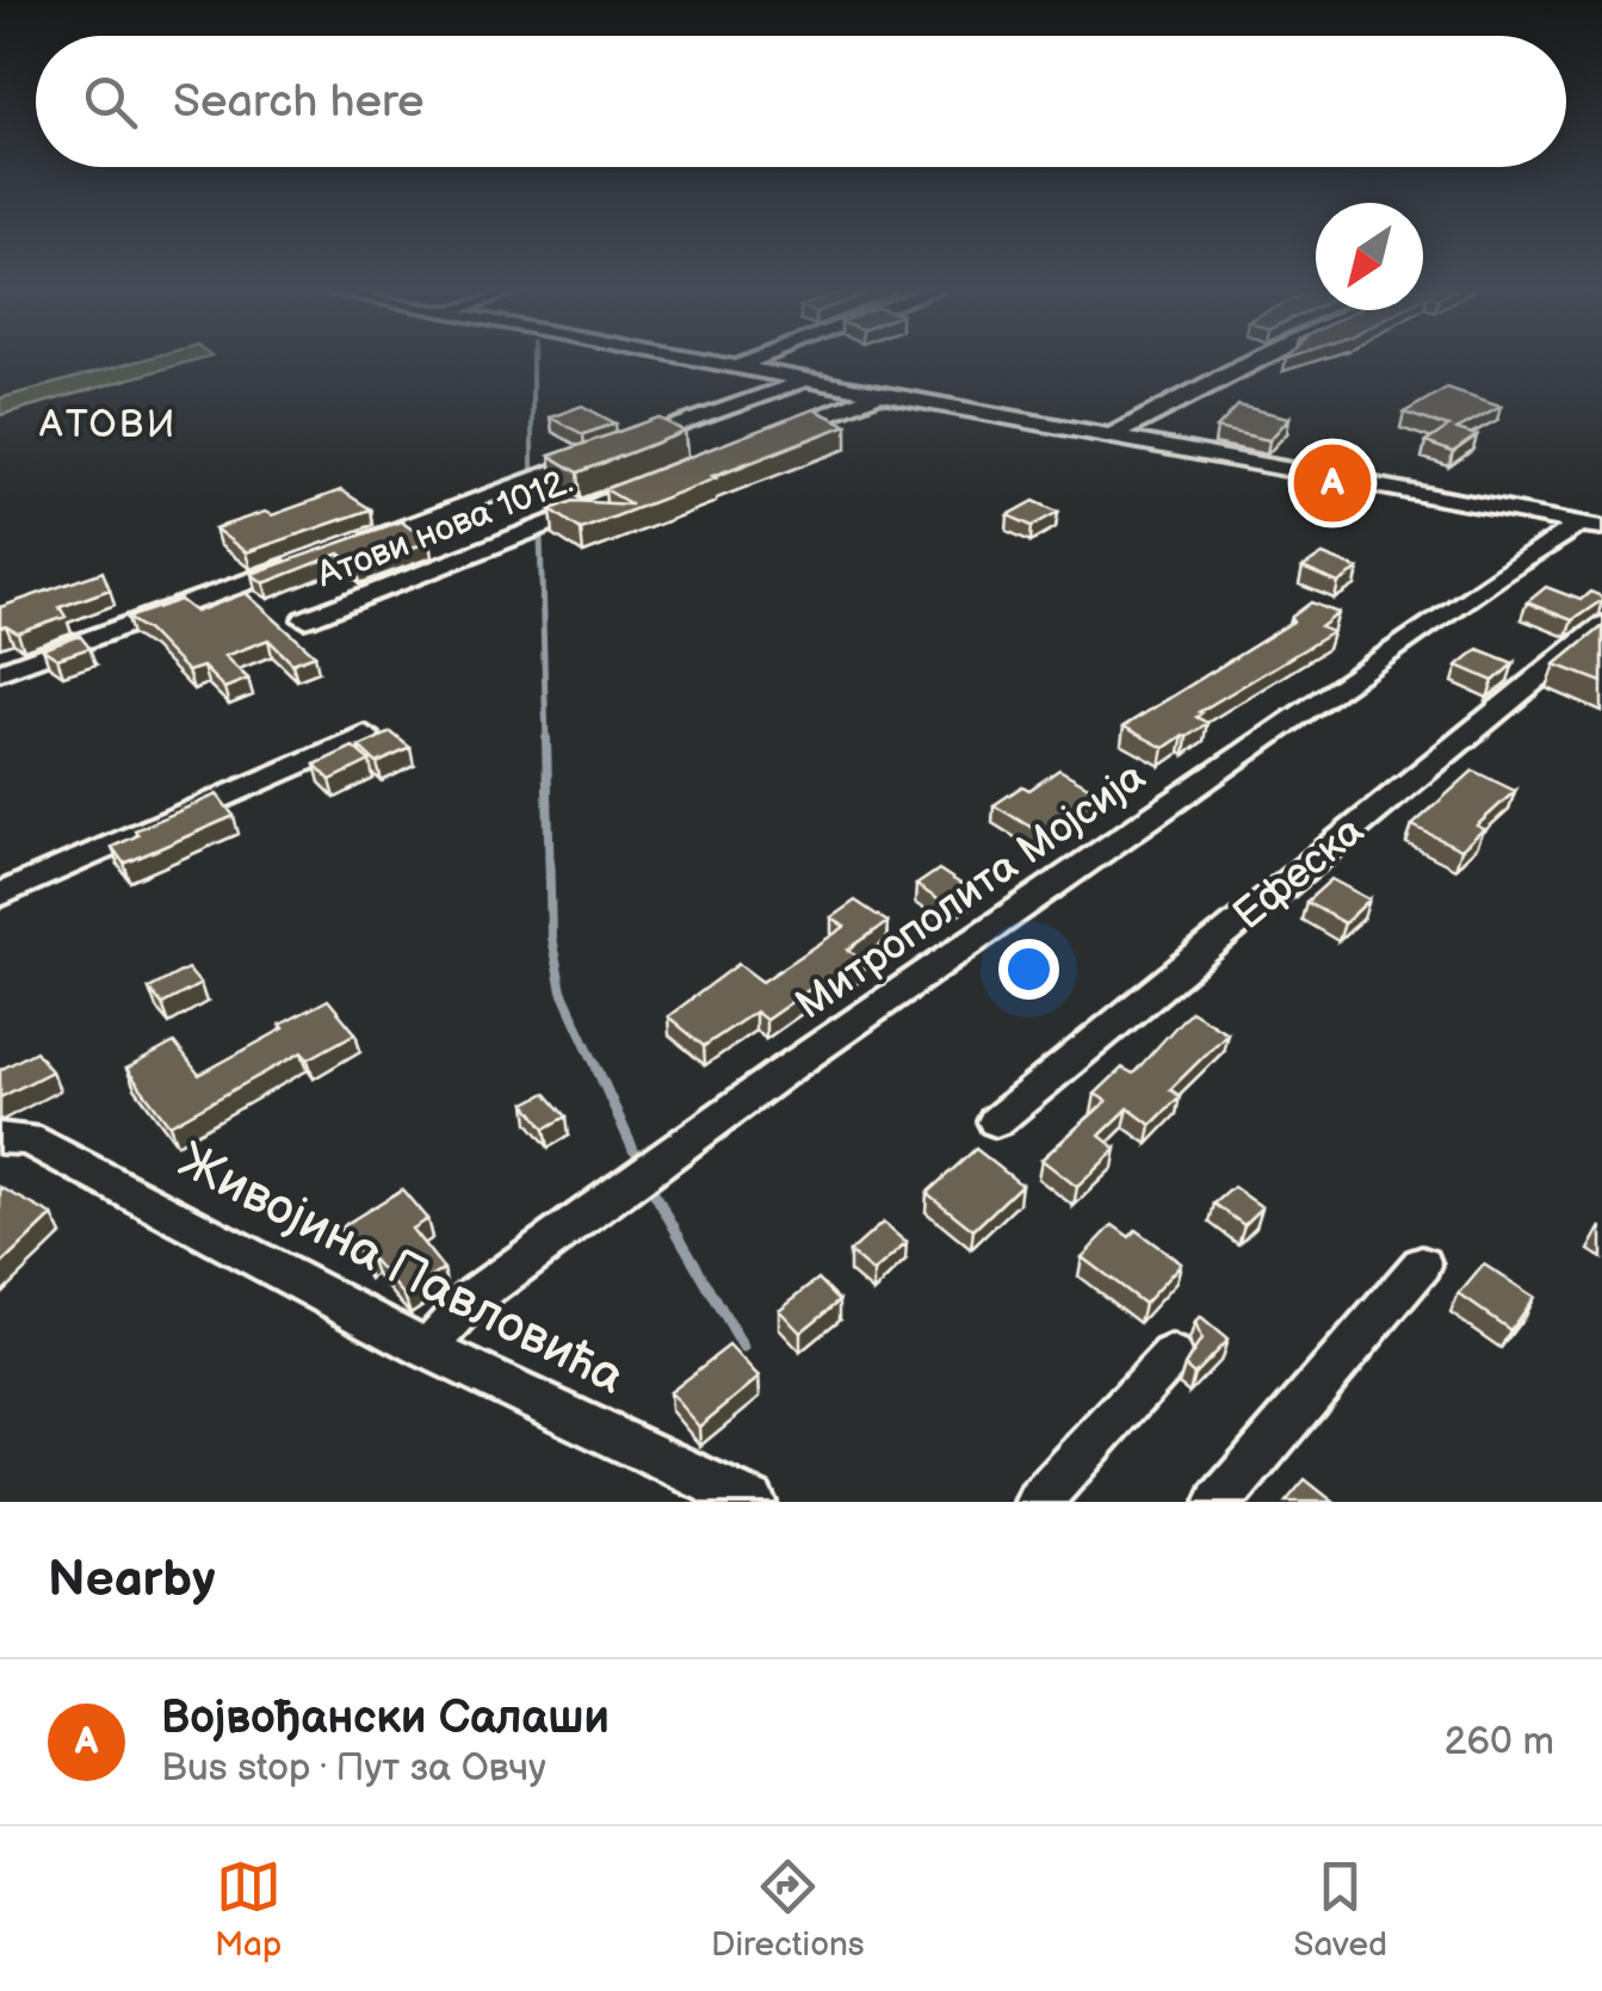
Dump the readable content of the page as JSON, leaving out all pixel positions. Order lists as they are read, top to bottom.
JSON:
{
  "streets": {
    "street": [
      "Атови нова 1012.",
      "Ефеска",
      "Митрополита Мојсија",
      "Живојина Павловића"
    ]
  },
  "crossings": [
    ["Митрополита Мојсија", "Живојина Павловића"]
  ],
  "districts": ["АТОВИ"],
  "north": "bottom left",
  "page": {
    "search": "Search here",
    "pins": "A",
    "heading": "Nearby",
    "list": [
      {
        "mark": "A",
        "name": "Војвођански Салаши",
        "note": "Bus stop · Пут за Овчу",
        "value": "260 m"
      }
    ],
    "nav": ["Map", "Directions", "Saved"]
  }
}
